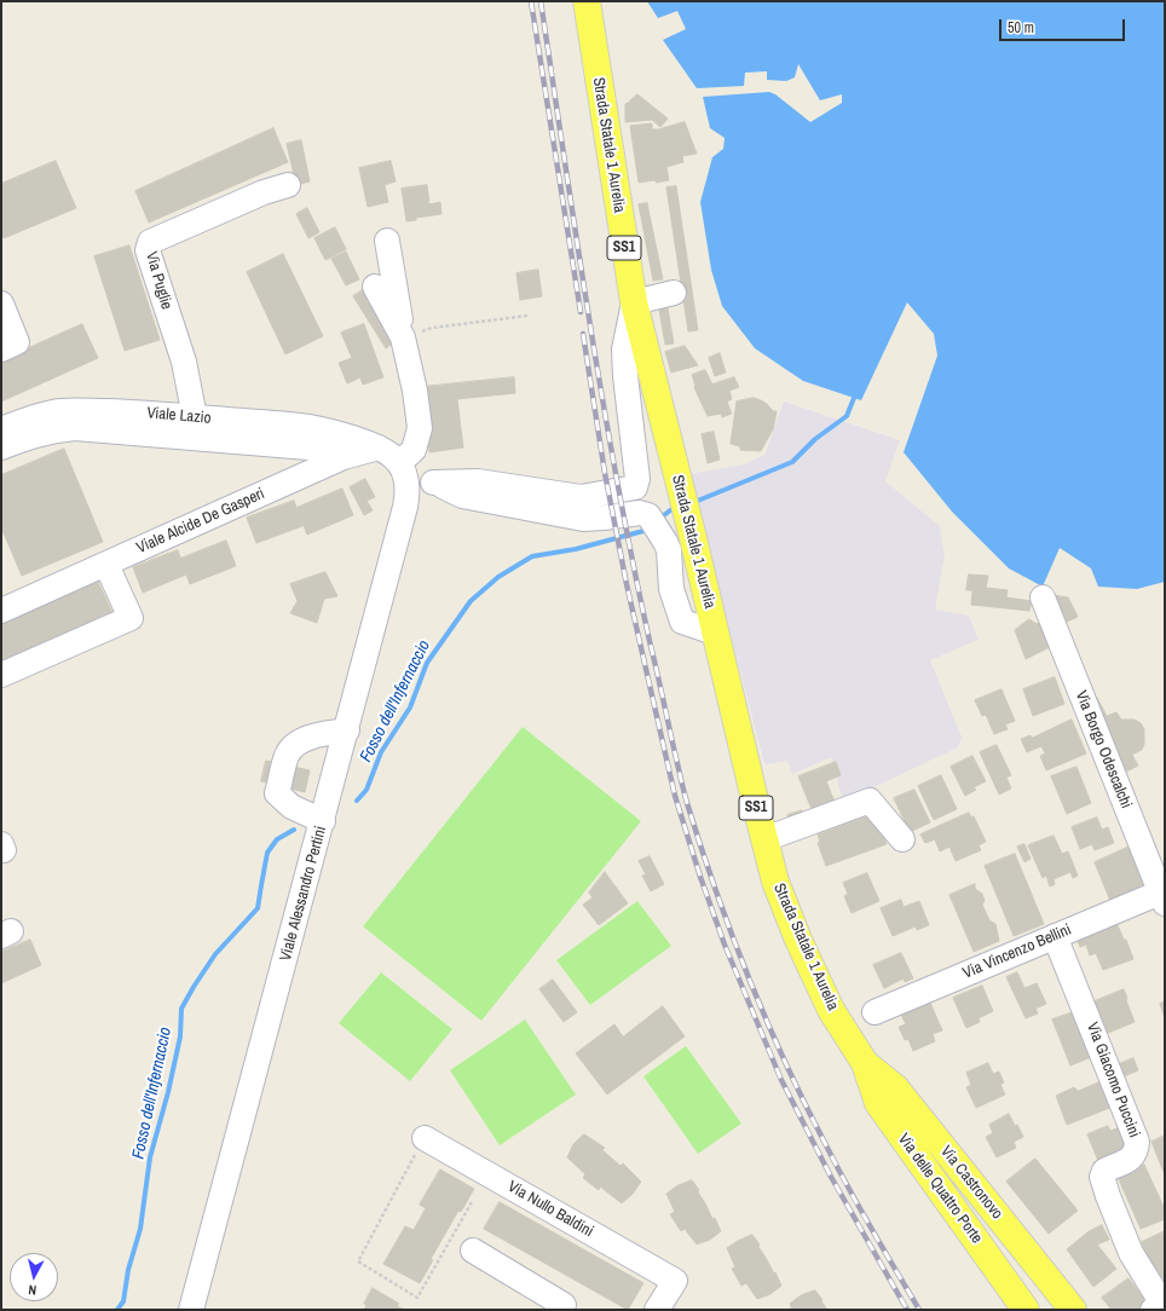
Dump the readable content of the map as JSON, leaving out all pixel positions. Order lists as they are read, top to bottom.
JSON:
{
  "streets": {
    "main road": [
      "Strada Statale 1 Aurelia",
      "SS1",
      "Via Castronovo",
      "Via delle Quattro Porte"
    ],
    "street": [
      "Via Puglie",
      "Viale Lazio",
      "Viale Alcide De Gasperi",
      "Via Borgo Odescalchi",
      "Viale Alessandro Pertini",
      "Via Vincenzo Bellini",
      "Via Giacomo Puccini",
      "Via Nullo Baldini"
    ]
  },
  "crossings": [
    ["Strada Statale 1 Aurelia", "Via Castronovo"],
    ["Strada Statale 1 Aurelia", "Via delle Quattro Porte"],
    ["Via Puglie", "Viale Lazio"],
    ["Viale Lazio", "Viale Alcide De Gasperi"],
    ["Via Borgo Odescalchi", "Via Vincenzo Bellini"],
    ["Via Vincenzo Bellini", "Via Giacomo Puccini"],
    ["Via Castronovo", "Via delle Quattro Porte"]
  ],
  "water": ["Fosso dell'Infernaccio"],
  "scale_bar": "50 m",
  "north": "bottom"
}
